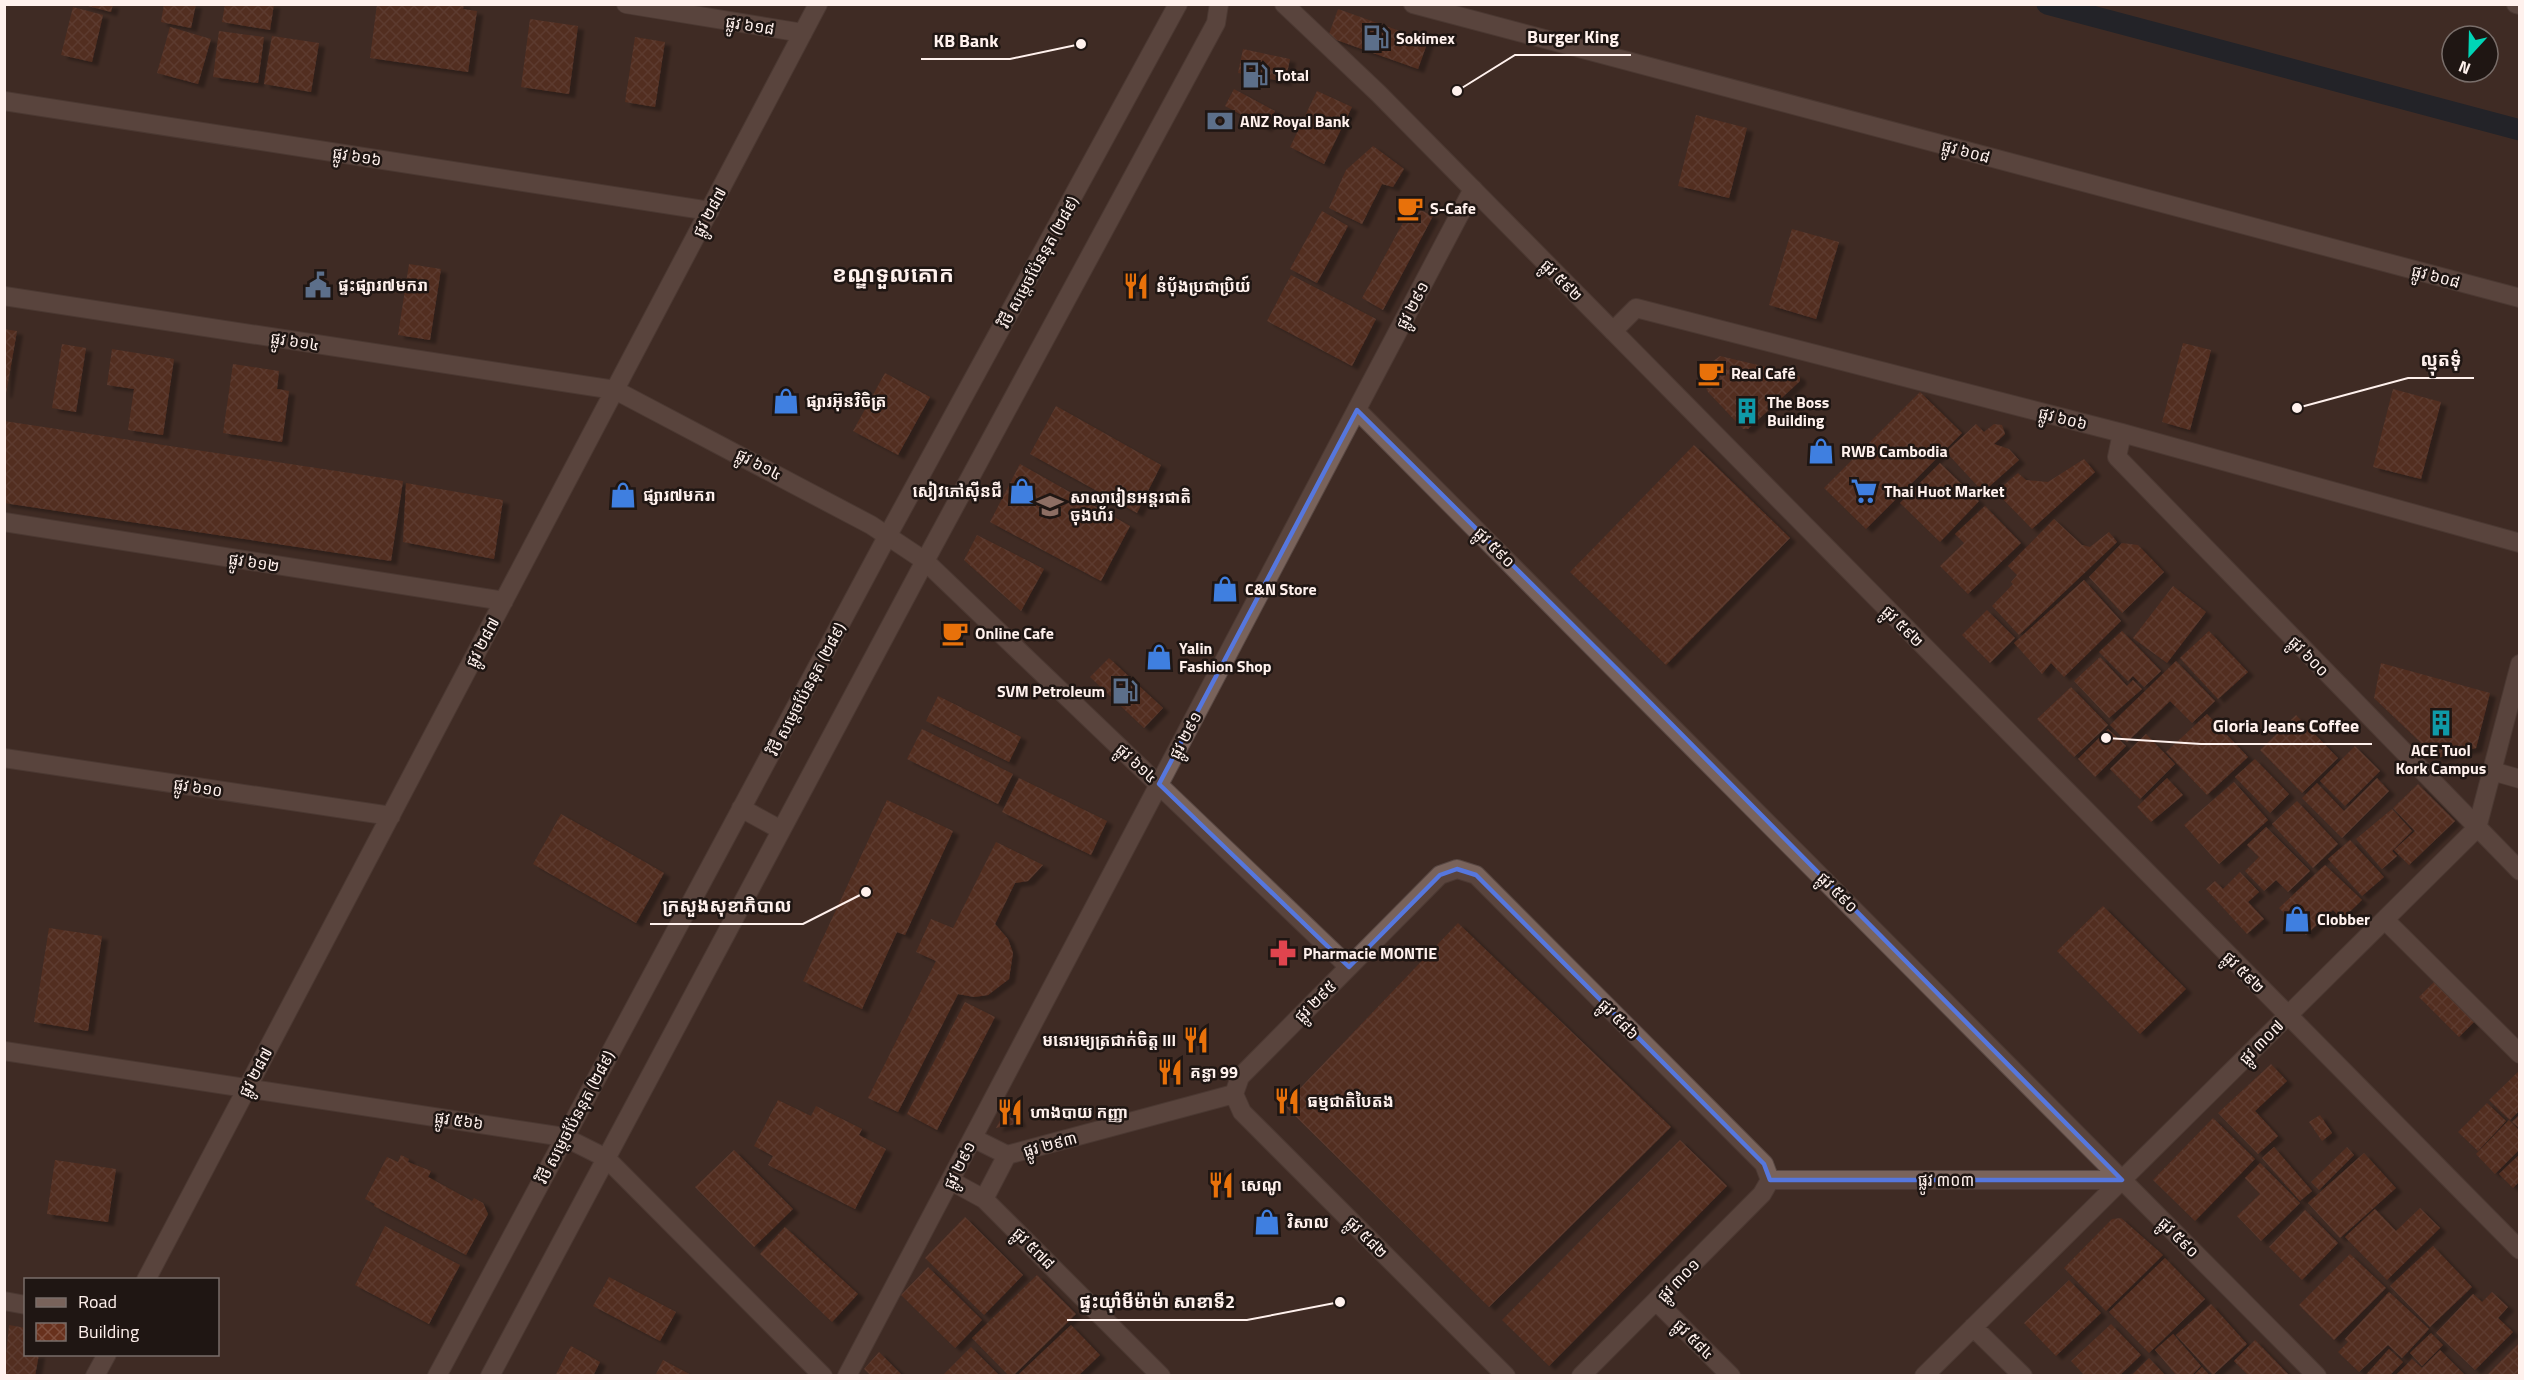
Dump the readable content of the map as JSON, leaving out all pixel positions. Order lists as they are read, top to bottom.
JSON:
{
  "streets": {
    "street": [
      "ផ្លូវ ៦១៨",
      "ផ្លូវ ៦០៨",
      "ផ្លូវ ៦១៦",
      "ផ្លូវ ២៨៧",
      "វិថី សម្តេចប៉ែននុត (២៨៩)",
      "ផ្លូវ ៥៩២",
      "ផ្លូវ ២៩១",
      "ផ្លូវ ៦១៤",
      "ផ្លូវ ៦០៦",
      "ផ្លូវ ៥៩០",
      "ផ្លូវ ៦១២",
      "ផ្លូវ ៦០០",
      "ផ្លូវ ៦១០",
      "ផ្លូវ ២៩៥",
      "ផ្លូវ ៥៨៦",
      "ផ្លូវ ៣០៧",
      "ផ្លូវ ៥៦៦",
      "ផ្លូវ ២៩៣",
      "ផ្លូវ ៣០៣",
      "ផ្លូវ ៥៨២",
      "ផ្លូវ ៥៧៨",
      "ផ្លូវ ៣០១",
      "ផ្លូវ ៥៨៤"
    ]
  },
  "crossings": [
    ["ផ្លូវ ៦១៨", "ផ្លូវ ២៨៧"],
    ["ផ្លូវ ៦១៦", "ផ្លូវ ២៨៧"],
    ["ផ្លូវ ២៨៧", "ផ្លូវ ៦១៤"],
    ["ផ្លូវ ២៨៧", "ផ្លូវ ៦១២"],
    ["ផ្លូវ ២៨៧", "ផ្លូវ ៦១០"],
    ["ផ្លូវ ២៨៧", "ផ្លូវ ៥៦៦"],
    ["វិថី សម្តេចប៉ែននុត (២៨៩)", "ផ្លូវ ៦១៤"],
    ["វិថី សម្តេចប៉ែននុត (២៨៩)", "ផ្លូវ ៥៦៦"],
    ["ផ្លូវ ៥៩២", "ផ្លូវ ២៩១"],
    ["ផ្លូវ ៥៩២", "ផ្លូវ ៦០៦"],
    ["ផ្លូវ ៥៩២", "ផ្លូវ ៣០៧"],
    ["ផ្លូវ ២៩១", "ផ្លូវ ៦១៤"],
    ["ផ្លូវ ២៩១", "ផ្លូវ ៥៩០"],
    ["ផ្លូវ ២៩១", "ផ្លូវ ២៩៣"],
    ["ផ្លូវ ២៩១", "ផ្លូវ ៥៧៨"],
    ["ផ្លូវ ៦១៤", "ផ្លូវ ២៩៥"],
    ["ផ្លូវ ៦០៦", "ផ្លូវ ៦០០"],
    ["ផ្លូវ ៥៩០", "ផ្លូវ ៣០៧"],
    ["ផ្លូវ ៥៩០", "ផ្លូវ ៣០៣"],
    ["ផ្លូវ ៦០០", "ផ្លូវ ៣០៧"],
    ["ផ្លូវ ២៩៥", "ផ្លូវ ៥៨៦"],
    ["ផ្លូវ ២៩៥", "ផ្លូវ ២៩៣"],
    ["ផ្លូវ ២៩៥", "ផ្លូវ ៥៨២"],
    ["ផ្លូវ ៥៨៦", "ផ្លូវ ៣០៣"],
    ["ផ្លូវ ៥៨៦", "ផ្លូវ ៣០១"],
    ["ផ្លូវ ៣០៧", "ផ្លូវ ៣០៣"],
    ["ផ្លូវ ២៩៣", "ផ្លូវ ៥៨២"],
    ["ផ្លូវ ៣០៣", "ផ្លូវ ៣០១"],
    ["ផ្លូវ ៣០១", "ផ្លូវ ៥៨៤"]
  ],
  "districts": ["ខណ្ឌទួលគោក"],
  "places": {
    "fuel station": ["Sokimex", "Total", "SVM Petroleum"],
    "other": [
      "KB Bank",
      "Burger King",
      "ល្មុតទុំ",
      "Gloria Jeans Coffee",
      "ក្រសួងសុខាភិបាល",
      "ផ្ទះយ៉ាំមីម៉ាម៉ា សាខាទី2"
    ],
    "bank": ["ANZ Royal Bank"],
    "cafe": ["S-Cafe", "Real Café", "Online Cafe"],
    "public building": ["ផ្ទះផ្សារ៧មករា"],
    "restaurant": [
      "នំបុ័ងប្រជាប្រិយ៍",
      "មនោរម្យត្រជាក់ចិត្ត III",
      "គន្ធា 99",
      "ធម្មជាតិបៃតង",
      "ហាងបាយ កញ្ញា",
      "សេណូ"
    ],
    "shop": [
      "ផ្សារអ៊ុនវិចិត្រ",
      "RWB Cambodia",
      "សៀវភៅស៊ីនជី",
      "ផ្សារ៧មករា",
      "C&N Store",
      "Yalin Fashion Shop",
      "Clobber",
      "វិសាល"
    ],
    "building": ["The Boss Building", "ACE Tuol Kork Campus"],
    "supermarket": ["Thai Huot Market"],
    "school or university": ["សាលារៀនអន្តរជាតិ ចុងហ័រ"],
    "pharmacy": ["Pharmacie MONTIE"]
  },
  "legend": ["Road", "Building"],
  "north": "bottom"
}
